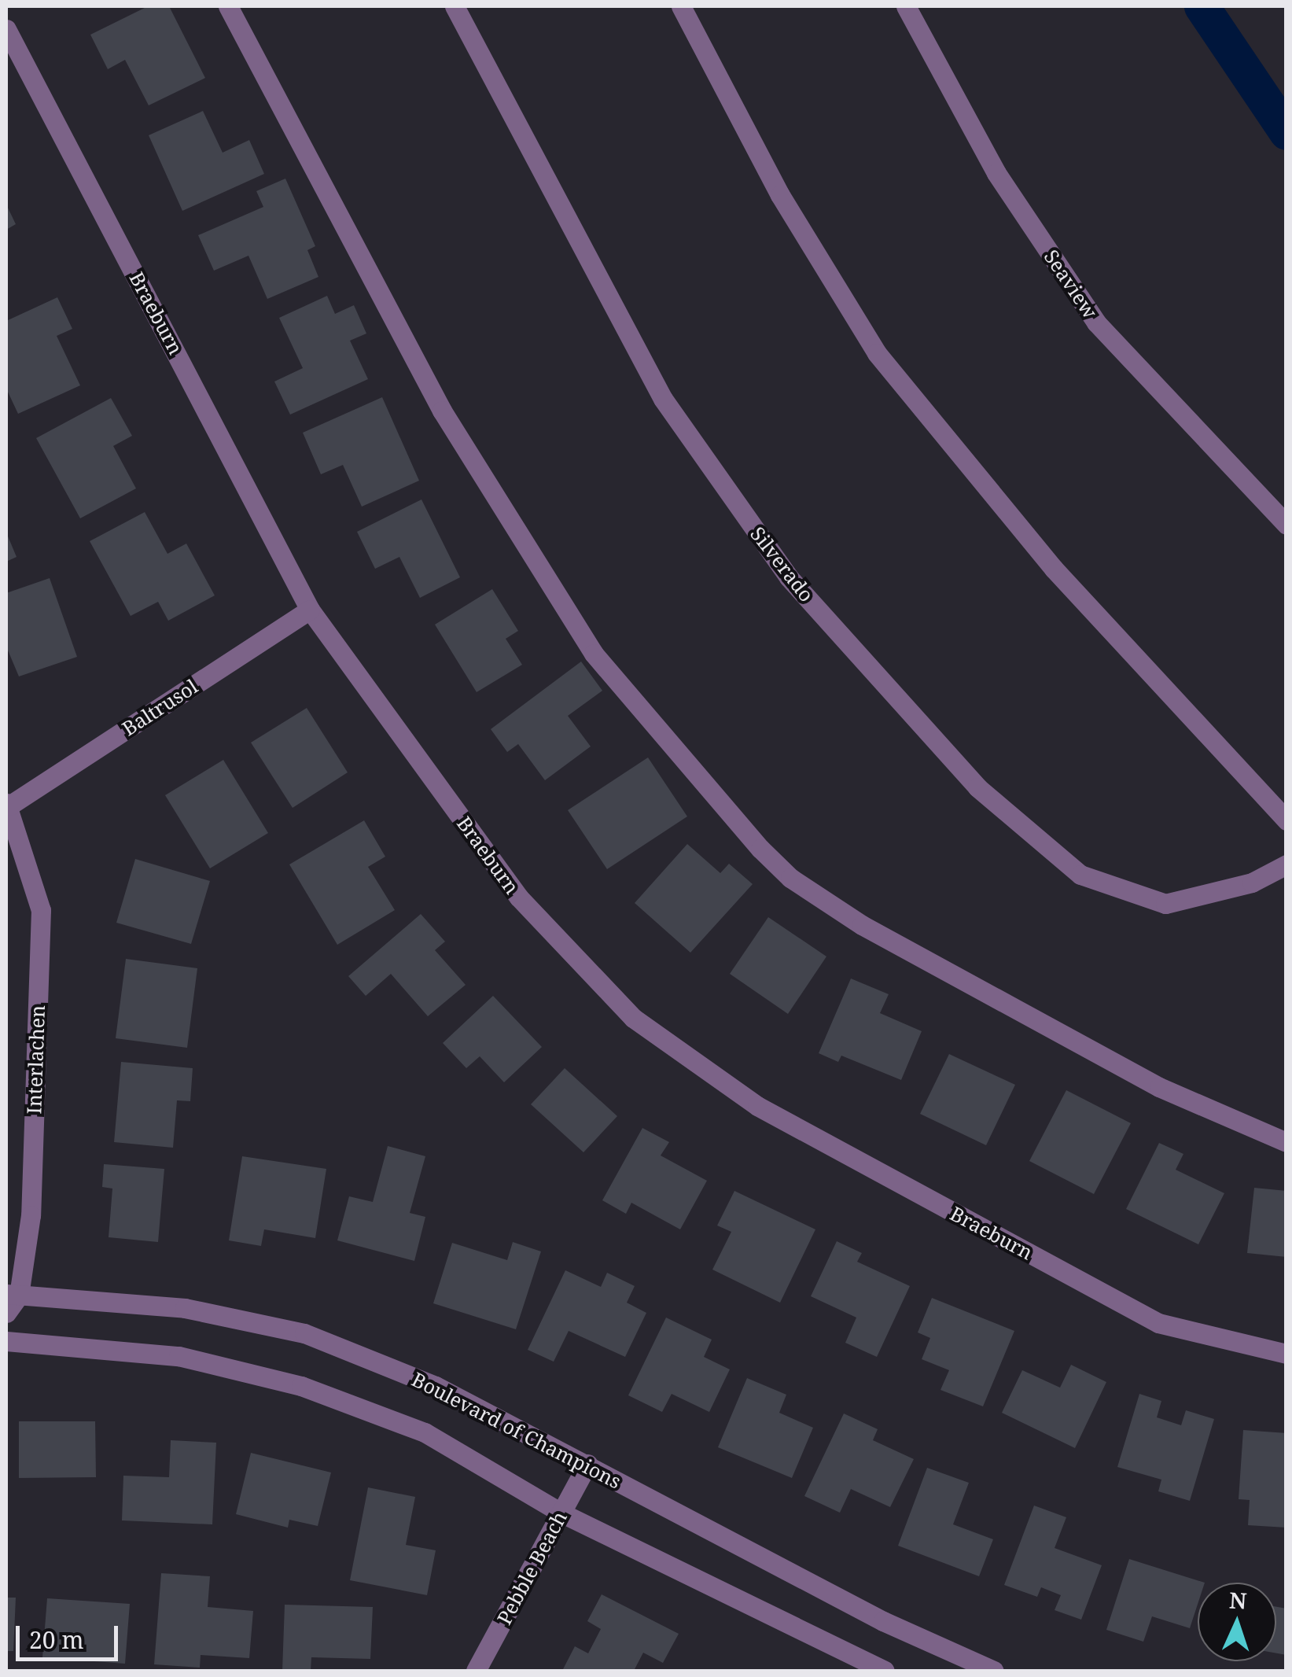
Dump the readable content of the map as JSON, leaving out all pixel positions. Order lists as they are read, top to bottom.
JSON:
{
  "streets": {
    "street": [
      "Seaview",
      "Braeburn",
      "Silverado",
      "Baltrusol",
      "Interlachen",
      "Boulevard of Champions",
      "Pebble Beach"
    ]
  },
  "crossings": [
    ["Braeburn", "Baltrusol"],
    ["Baltrusol", "Interlachen"],
    ["Interlachen", "Boulevard of Champions"],
    ["Boulevard of Champions", "Pebble Beach"]
  ],
  "scale_bar": "20 m",
  "north": "top"
}
